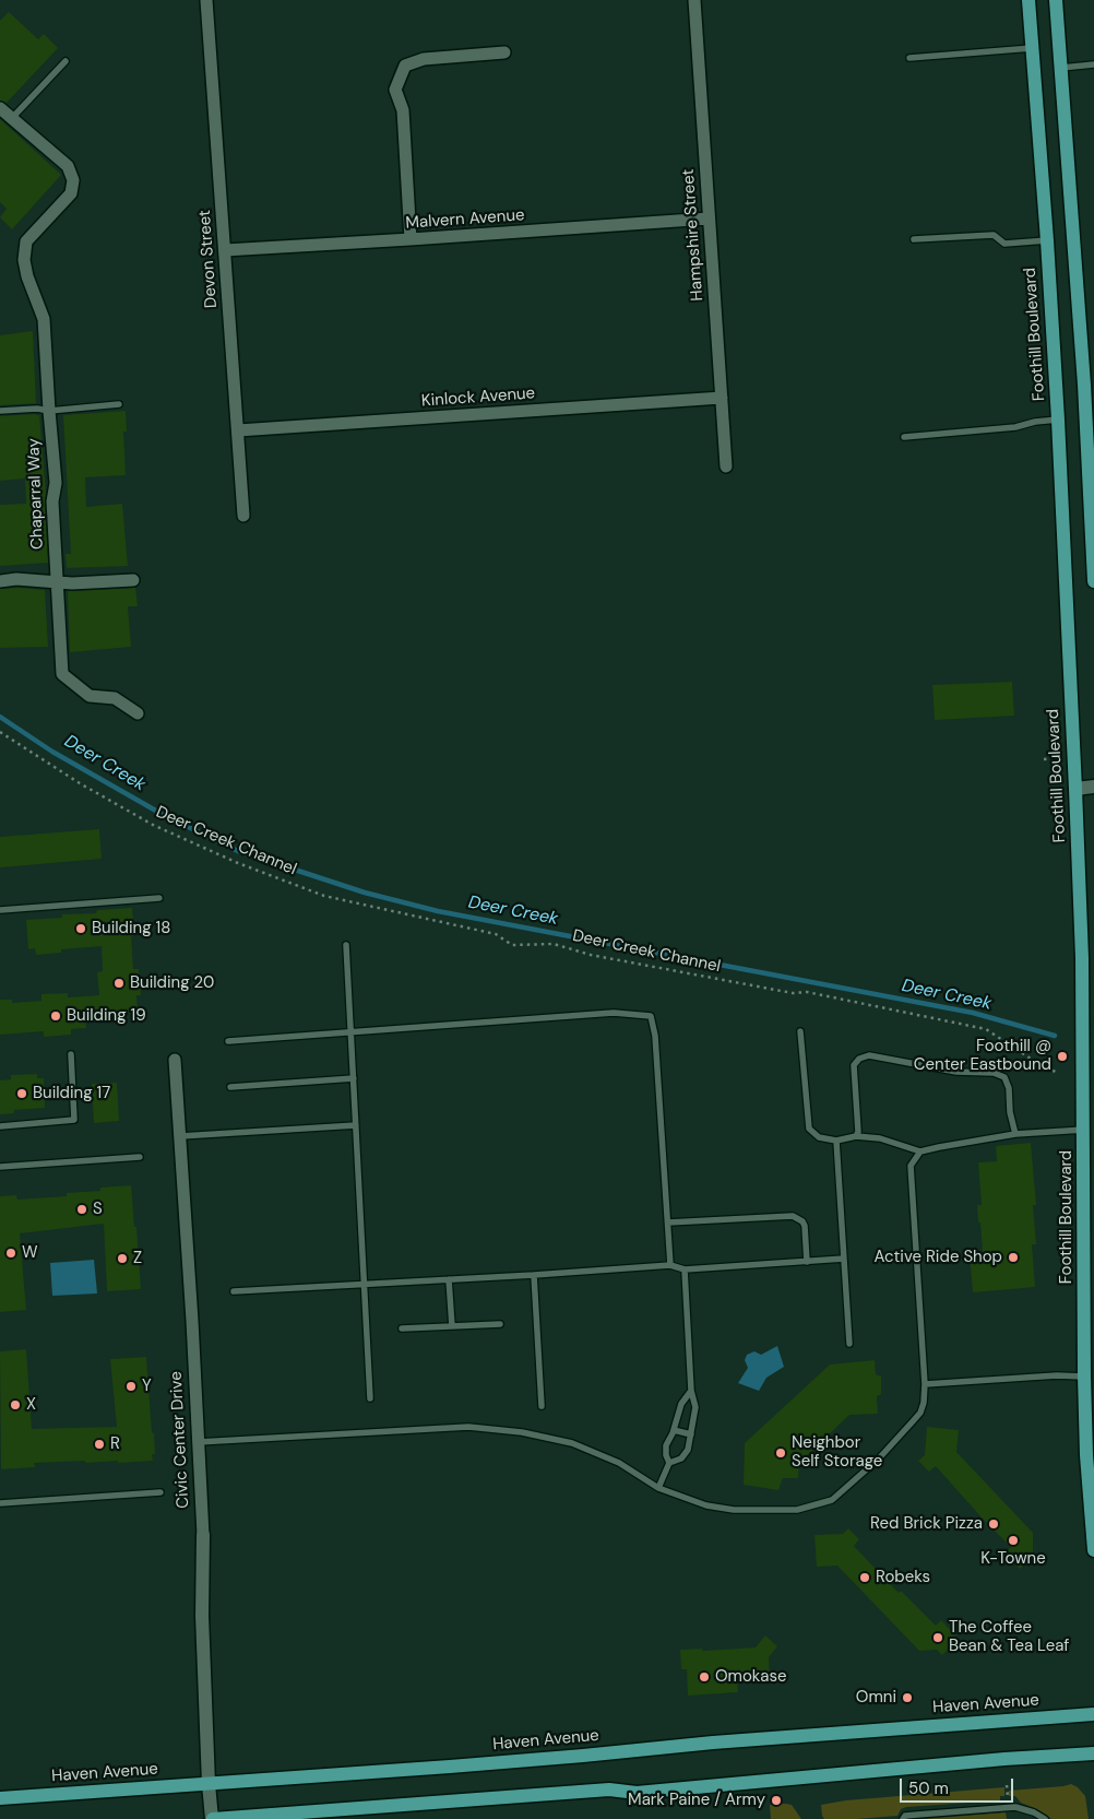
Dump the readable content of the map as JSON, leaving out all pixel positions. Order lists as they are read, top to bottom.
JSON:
{
  "streets": {
    "main road": ["Foothill Boulevard", "Haven Avenue"],
    "street": [
      "Malvern Avenue",
      "Hampshire Street",
      "Devon Street",
      "Kinlock Avenue",
      "Chaparral Way",
      "Civic Center Drive"
    ],
    "path": ["Deer Creek Channel"]
  },
  "crossings": [
    ["Malvern Avenue", "Hampshire Street"],
    ["Malvern Avenue", "Devon Street"],
    ["Hampshire Street", "Kinlock Avenue"],
    ["Devon Street", "Kinlock Avenue"],
    ["Civic Center Drive", "Haven Avenue"]
  ],
  "water": ["Deer Creek"],
  "places": [
    "Building 18",
    "Building 20",
    "Building 19",
    "Foothill @ Center Eastbound",
    "Building 17",
    "S",
    "W",
    "Active Ride Shop",
    "Z",
    "Y",
    "X",
    "R",
    "Neighbor Self Storage",
    "Red Brick Pizza",
    "K-Towne",
    "Robeks",
    "The Coffee Bean & Tea Leaf",
    "Omokase",
    "Omni",
    "Mark Paine / Army"
  ],
  "scale_bar": "50 m"
}
